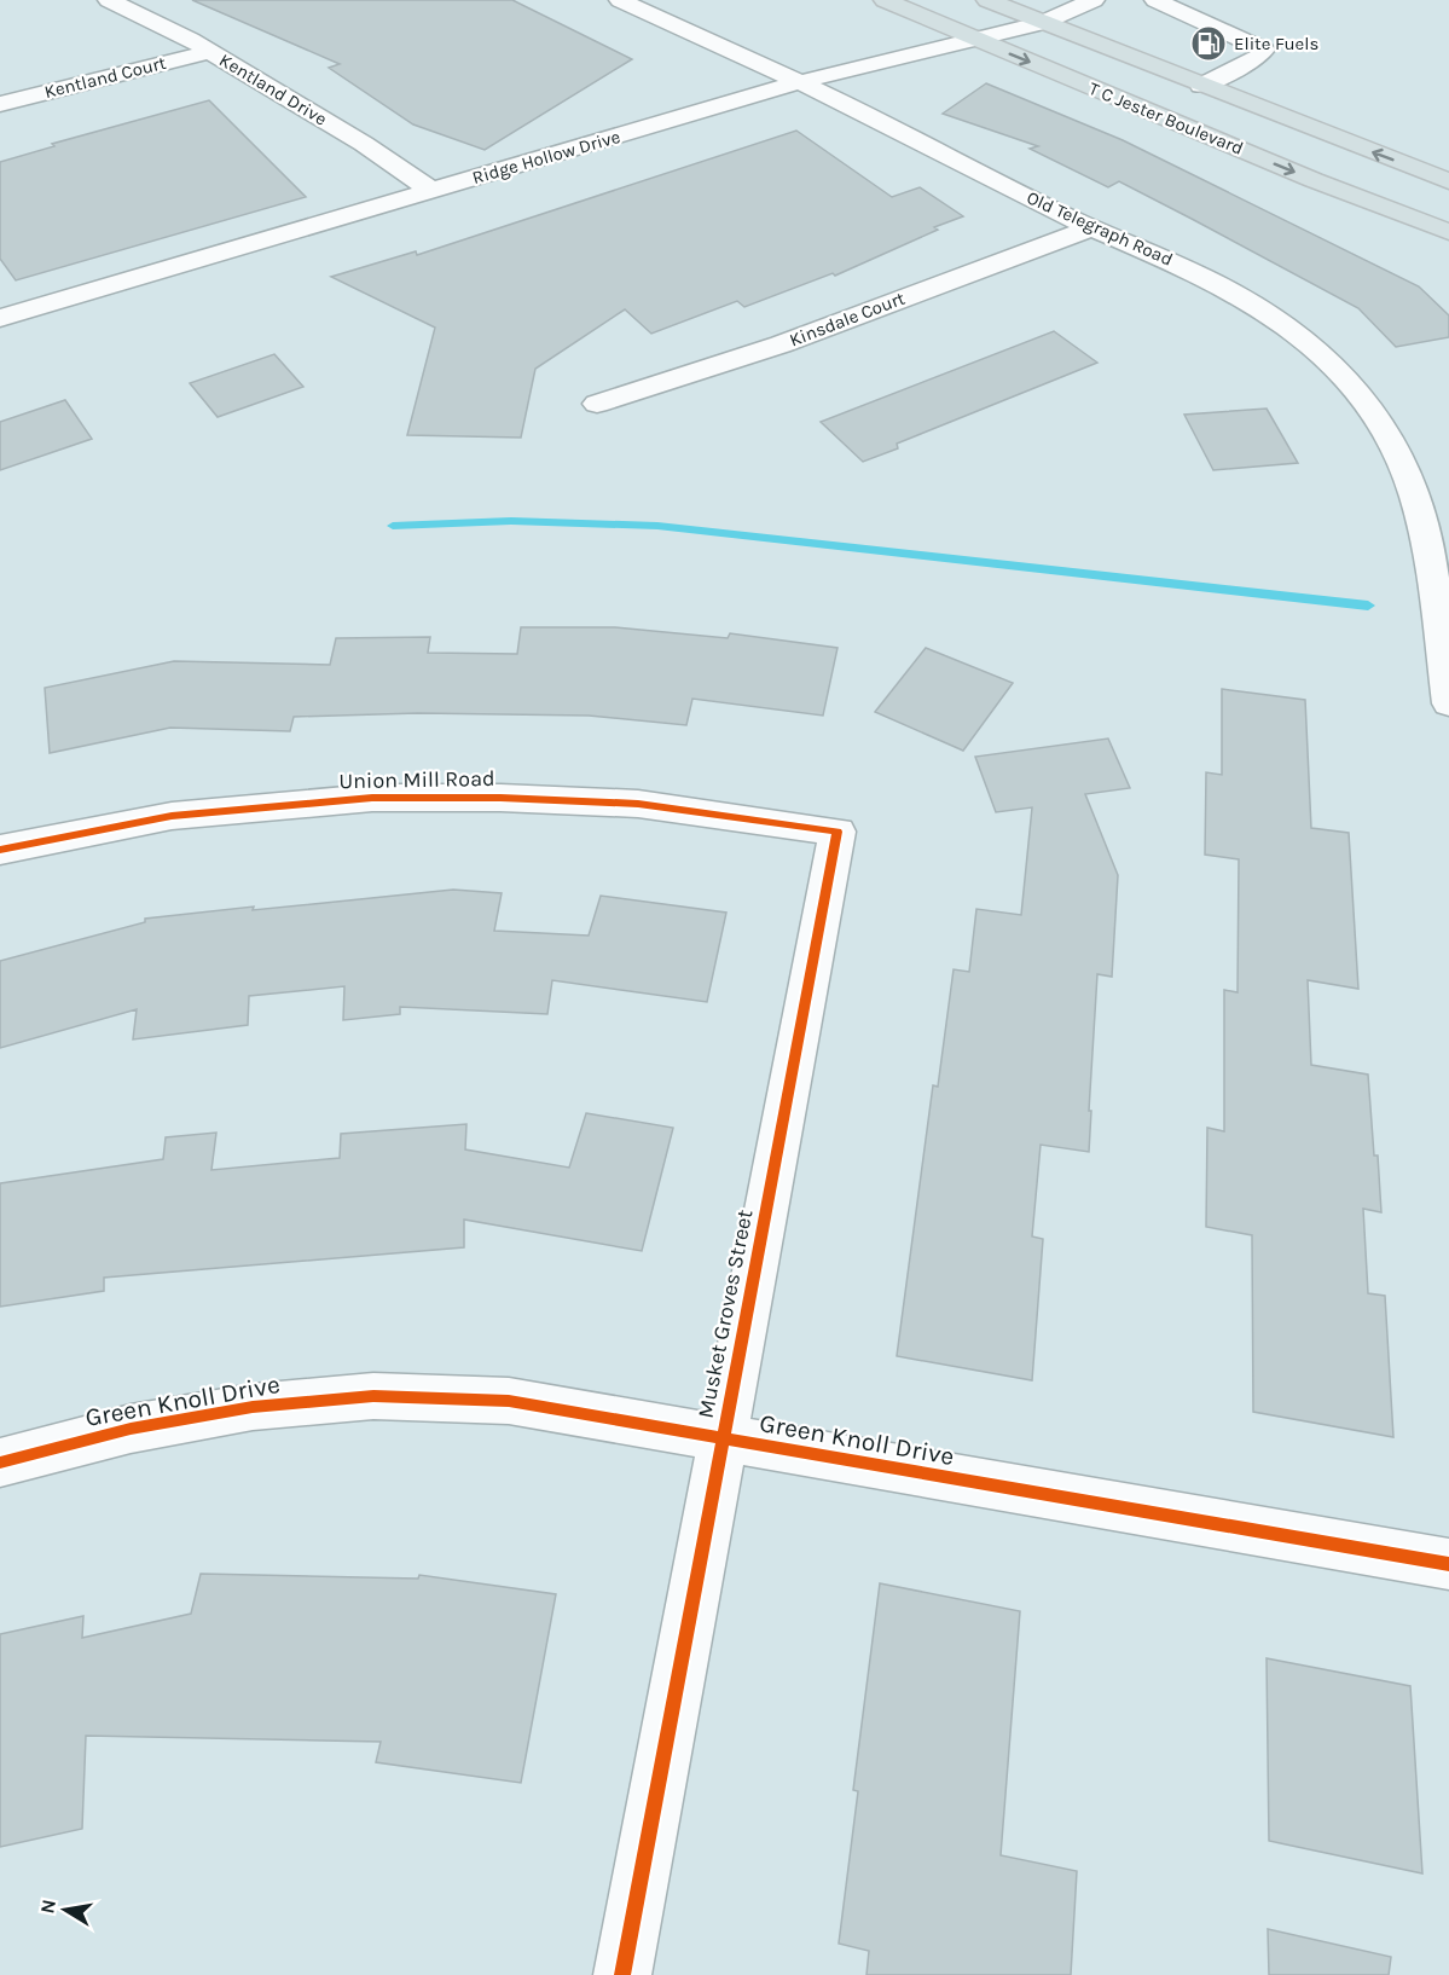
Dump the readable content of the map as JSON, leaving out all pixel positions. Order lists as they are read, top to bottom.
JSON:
{
  "streets": {
    "main road": ["T C Jester Boulevard"],
    "street": [
      "Kentland Court",
      "Kentland Drive",
      "Ridge Hollow Drive",
      "Old Telegraph Road",
      "Kinsdale Court",
      "Union Mill Road",
      "Musket Groves Street",
      "Green Knoll Drive"
    ]
  },
  "crossings": [
    ["Kentland Court", "Kentland Drive"],
    ["Kentland Drive", "Ridge Hollow Drive"],
    ["T C Jester Boulevard", "Ridge Hollow Drive"],
    ["Ridge Hollow Drive", "Old Telegraph Road"],
    ["Old Telegraph Road", "Kinsdale Court"],
    ["Union Mill Road", "Musket Groves Street"],
    ["Musket Groves Street", "Green Knoll Drive"]
  ],
  "places": {
    "fuel station": ["Elite Fuels"]
  },
  "north": "left"
}
